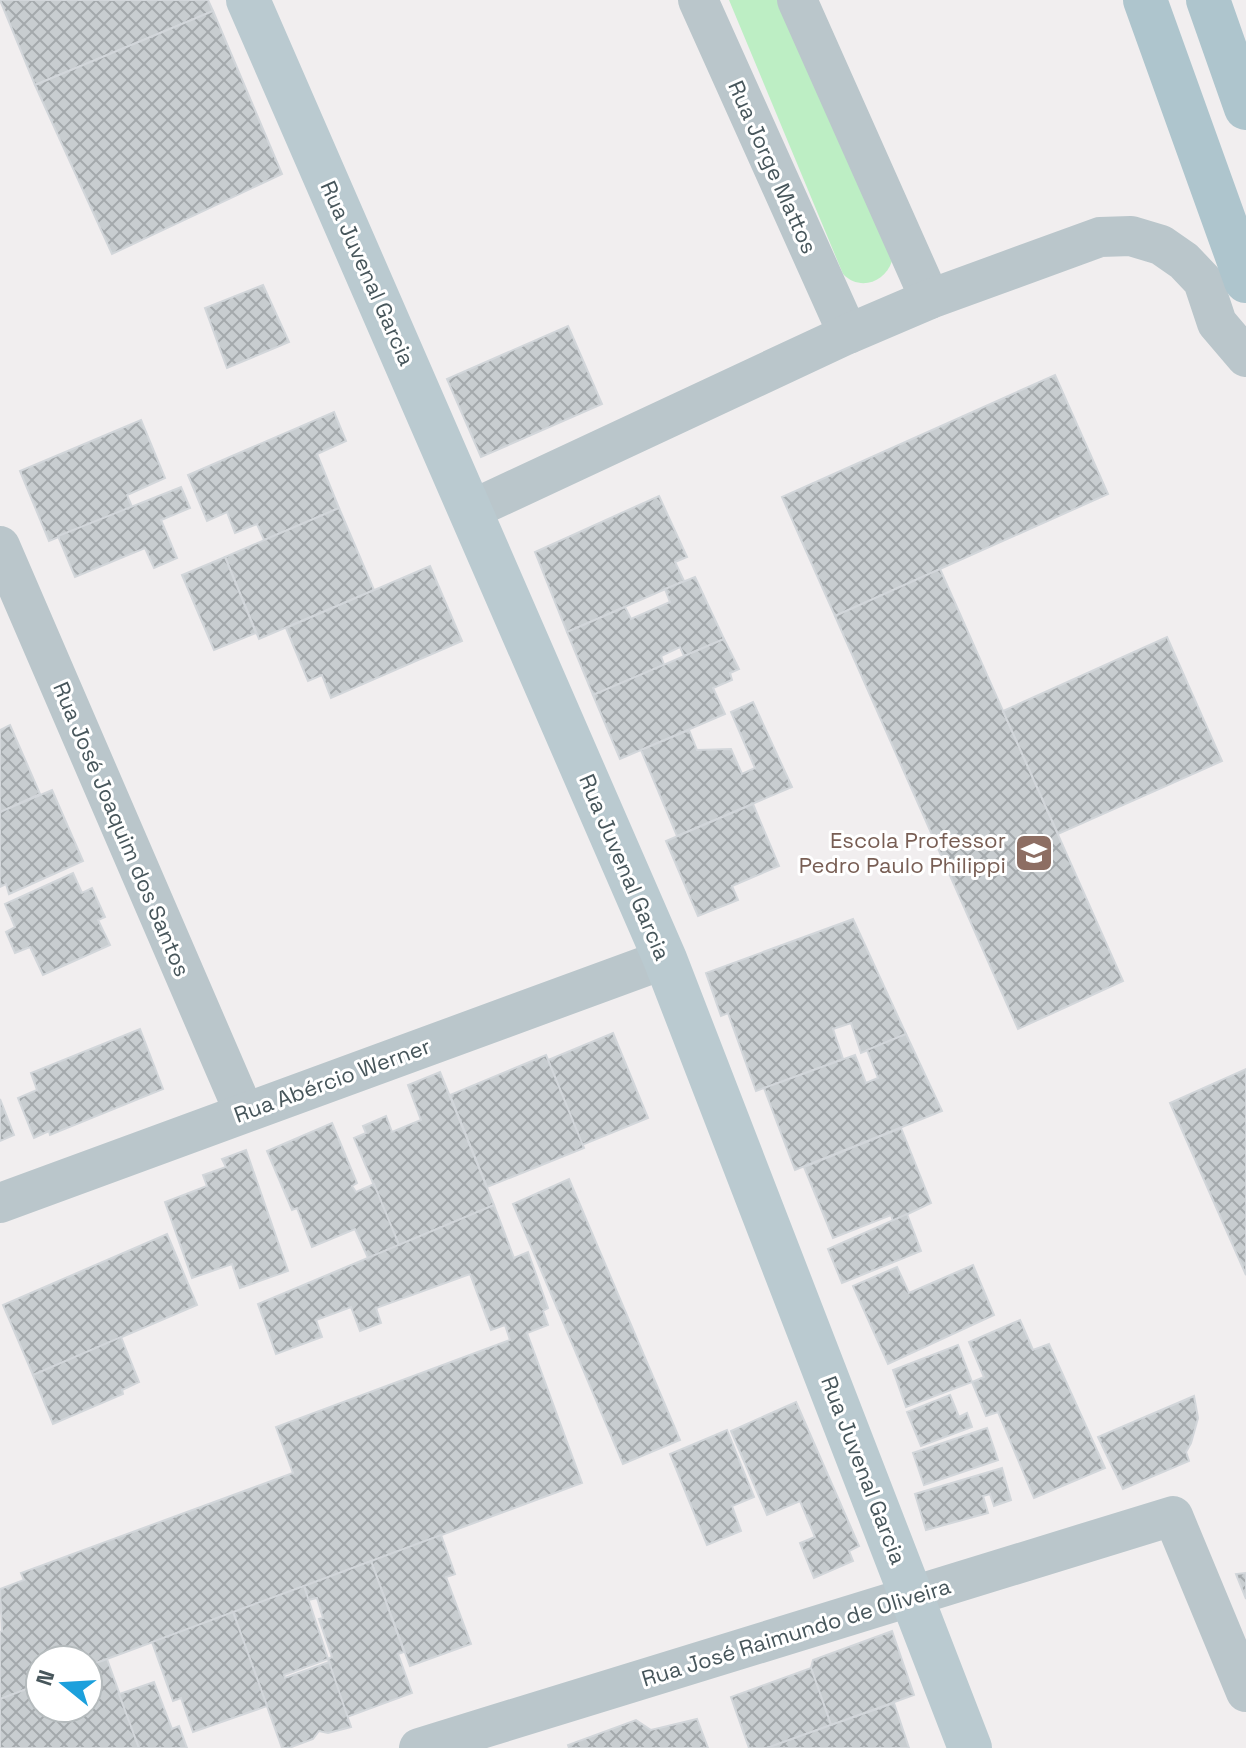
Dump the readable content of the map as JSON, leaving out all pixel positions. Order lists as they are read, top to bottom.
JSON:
{
  "streets": {
    "main road": ["Rua Juvenal Garcia"],
    "street": [
      "Rua Jorge Mattos",
      "Rua José Joaquim dos Santos",
      "Rua Abércio Werner",
      "Rua José Raimundo de Oliveira"
    ]
  },
  "crossings": [
    ["Rua Juvenal Garcia", "Rua Abércio Werner"],
    ["Rua Juvenal Garcia", "Rua José Raimundo de Oliveira"],
    ["Rua José Joaquim dos Santos", "Rua Abércio Werner"]
  ],
  "places": {
    "school or university": ["Escola Professor Pedro Paulo Philippi"]
  },
  "north": "left"
}
